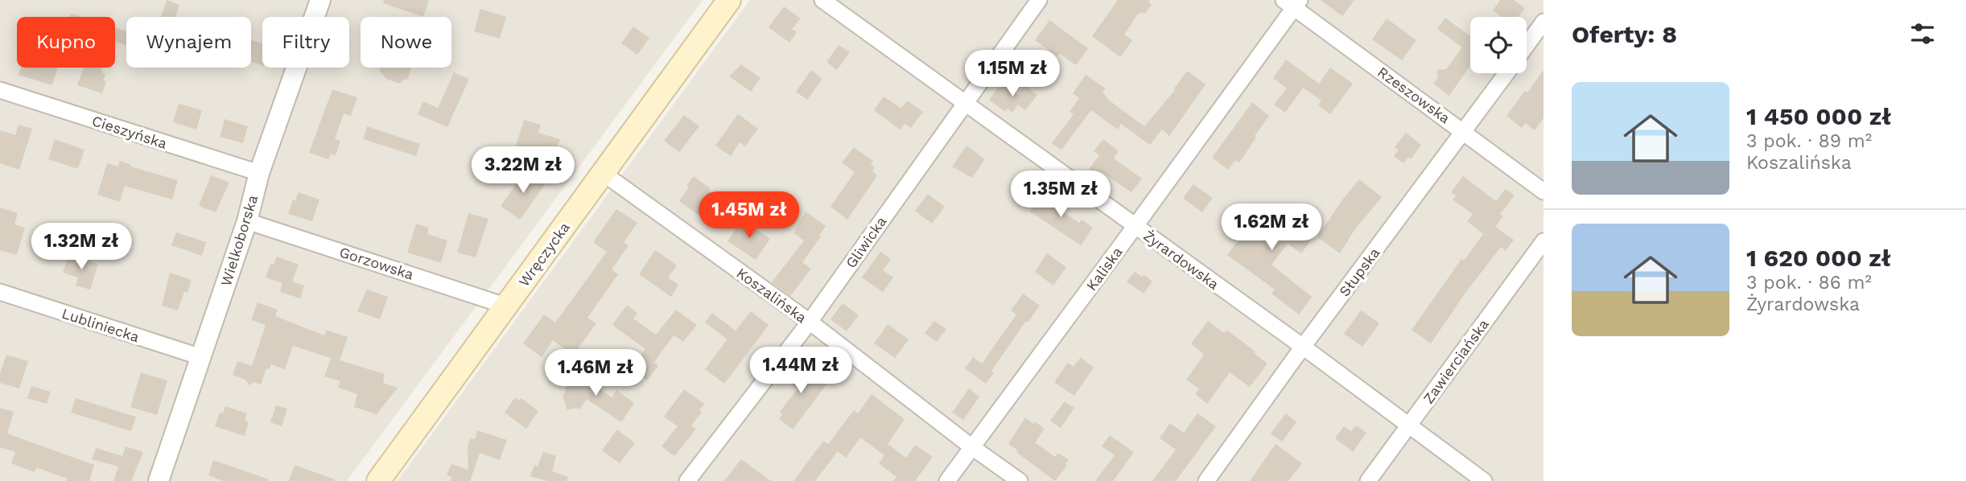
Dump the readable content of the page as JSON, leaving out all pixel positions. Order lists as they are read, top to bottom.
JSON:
{
  "streets": {
    "main road": ["Wręczycka"],
    "street": [
      "Rzeszowska",
      "Cieszyńska",
      "Wielkoborska",
      "Gliwicka",
      "Żyrardowska",
      "Gorzowska",
      "Kaliska",
      "Słupska",
      "Koszalińska",
      "Lubliniecka",
      "Zawierciańska"
    ]
  },
  "crossings": [
    ["Rzeszowska", "Kaliska"],
    ["Rzeszowska", "Słupska"],
    ["Cieszyńska", "Wielkoborska"],
    ["Wielkoborska", "Gorzowska"],
    ["Wielkoborska", "Lubliniecka"],
    ["Gliwicka", "Żyrardowska"],
    ["Gliwicka", "Koszalińska"],
    ["Wręczycka", "Gorzowska"],
    ["Wręczycka", "Koszalińska"],
    ["Żyrardowska", "Kaliska"],
    ["Żyrardowska", "Słupska"],
    ["Żyrardowska", "Zawierciańska"],
    ["Kaliska", "Koszalińska"]
  ],
  "page": {
    "heading": "Oferty: 8",
    "chip": [
      "Kupno",
      "Wynajem",
      "Filtry",
      "Nowe"
    ],
    "price": [
      "1.15M zł",
      "3.22M zł",
      "1.35M zł",
      "1.45M zł",
      "1.62M zł",
      "1.32M zł",
      "1.44M zł",
      "1.46M zł"
    ],
    "list": [
      {
        "name": "1 450 000 zł",
        "note": "3 pok. · 89 m² · Koszalińska"
      },
      {
        "name": "1 620 000 zł",
        "note": "3 pok. · 86 m² · Żyrardowska"
      }
    ]
  }
}
